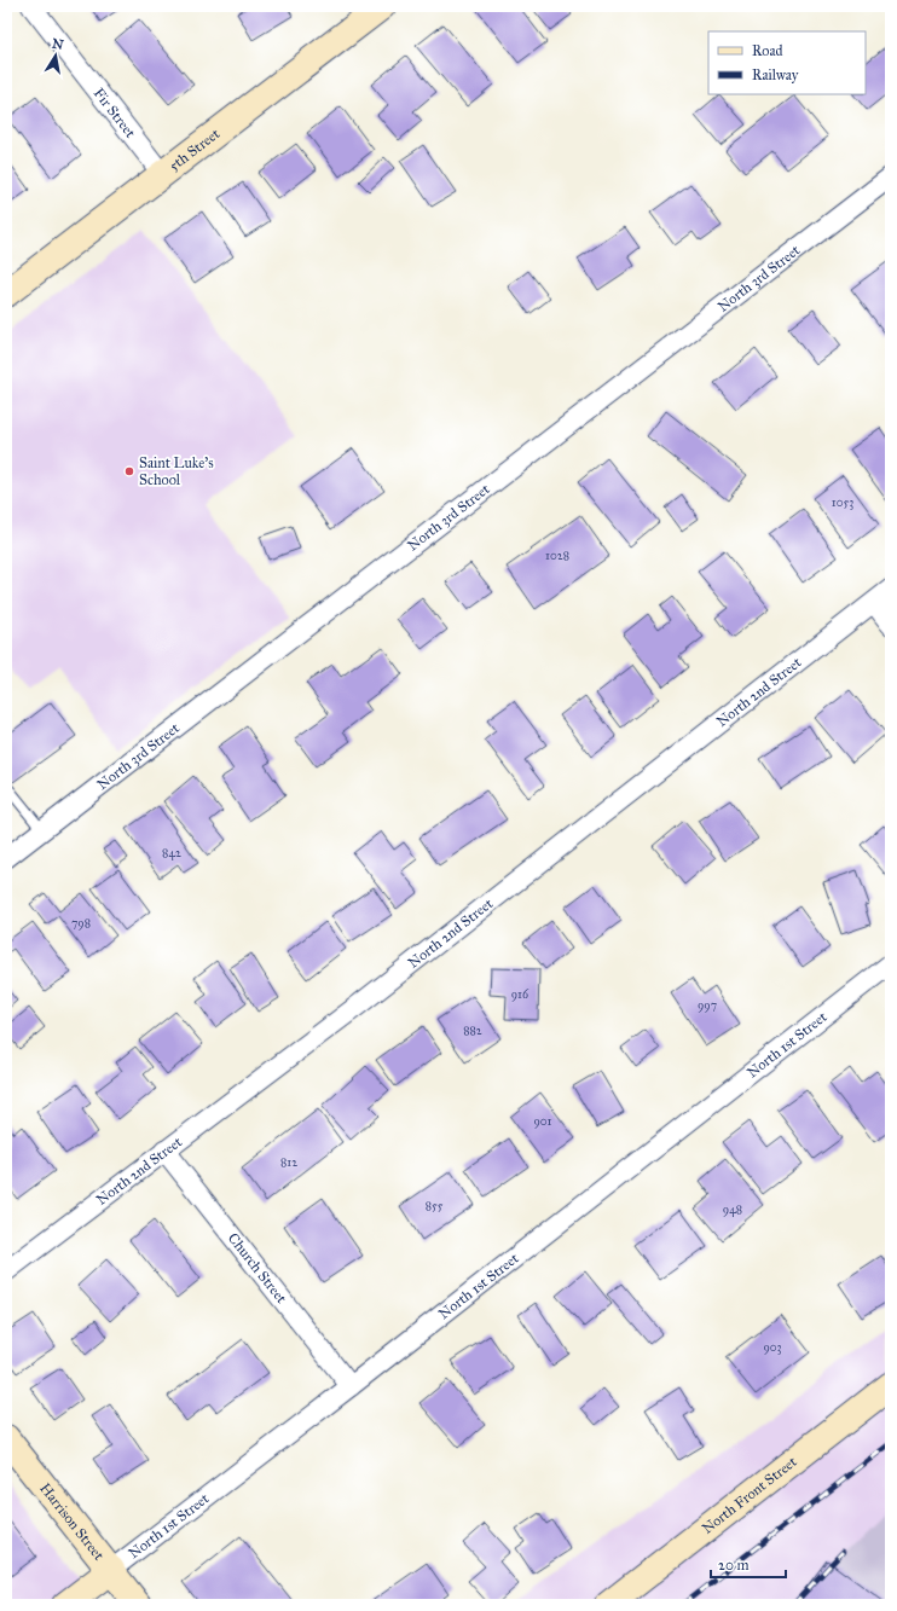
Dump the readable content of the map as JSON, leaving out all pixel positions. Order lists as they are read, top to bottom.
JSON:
{
  "streets": {
    "street": [
      "Fir Street",
      "5th Street",
      "North 3rd Street",
      "North 2nd Street",
      "North 1st Street",
      "Church Street",
      "North Front Street",
      "Harrison Street"
    ]
  },
  "crossings": [
    ["Fir Street", "5th Street"],
    ["North 2nd Street", "Church Street"],
    ["North 1st Street", "Church Street"],
    ["North 1st Street", "Harrison Street"]
  ],
  "places": ["Saint Luke's School"],
  "house_numbers": [
    "1053",
    "1028",
    "842",
    "798",
    "916",
    "997",
    "882",
    "901",
    "812",
    "855",
    "948",
    "903"
  ],
  "legend": ["Road", "Railway"],
  "scale_bar": "20 m",
  "north": "top"
}
